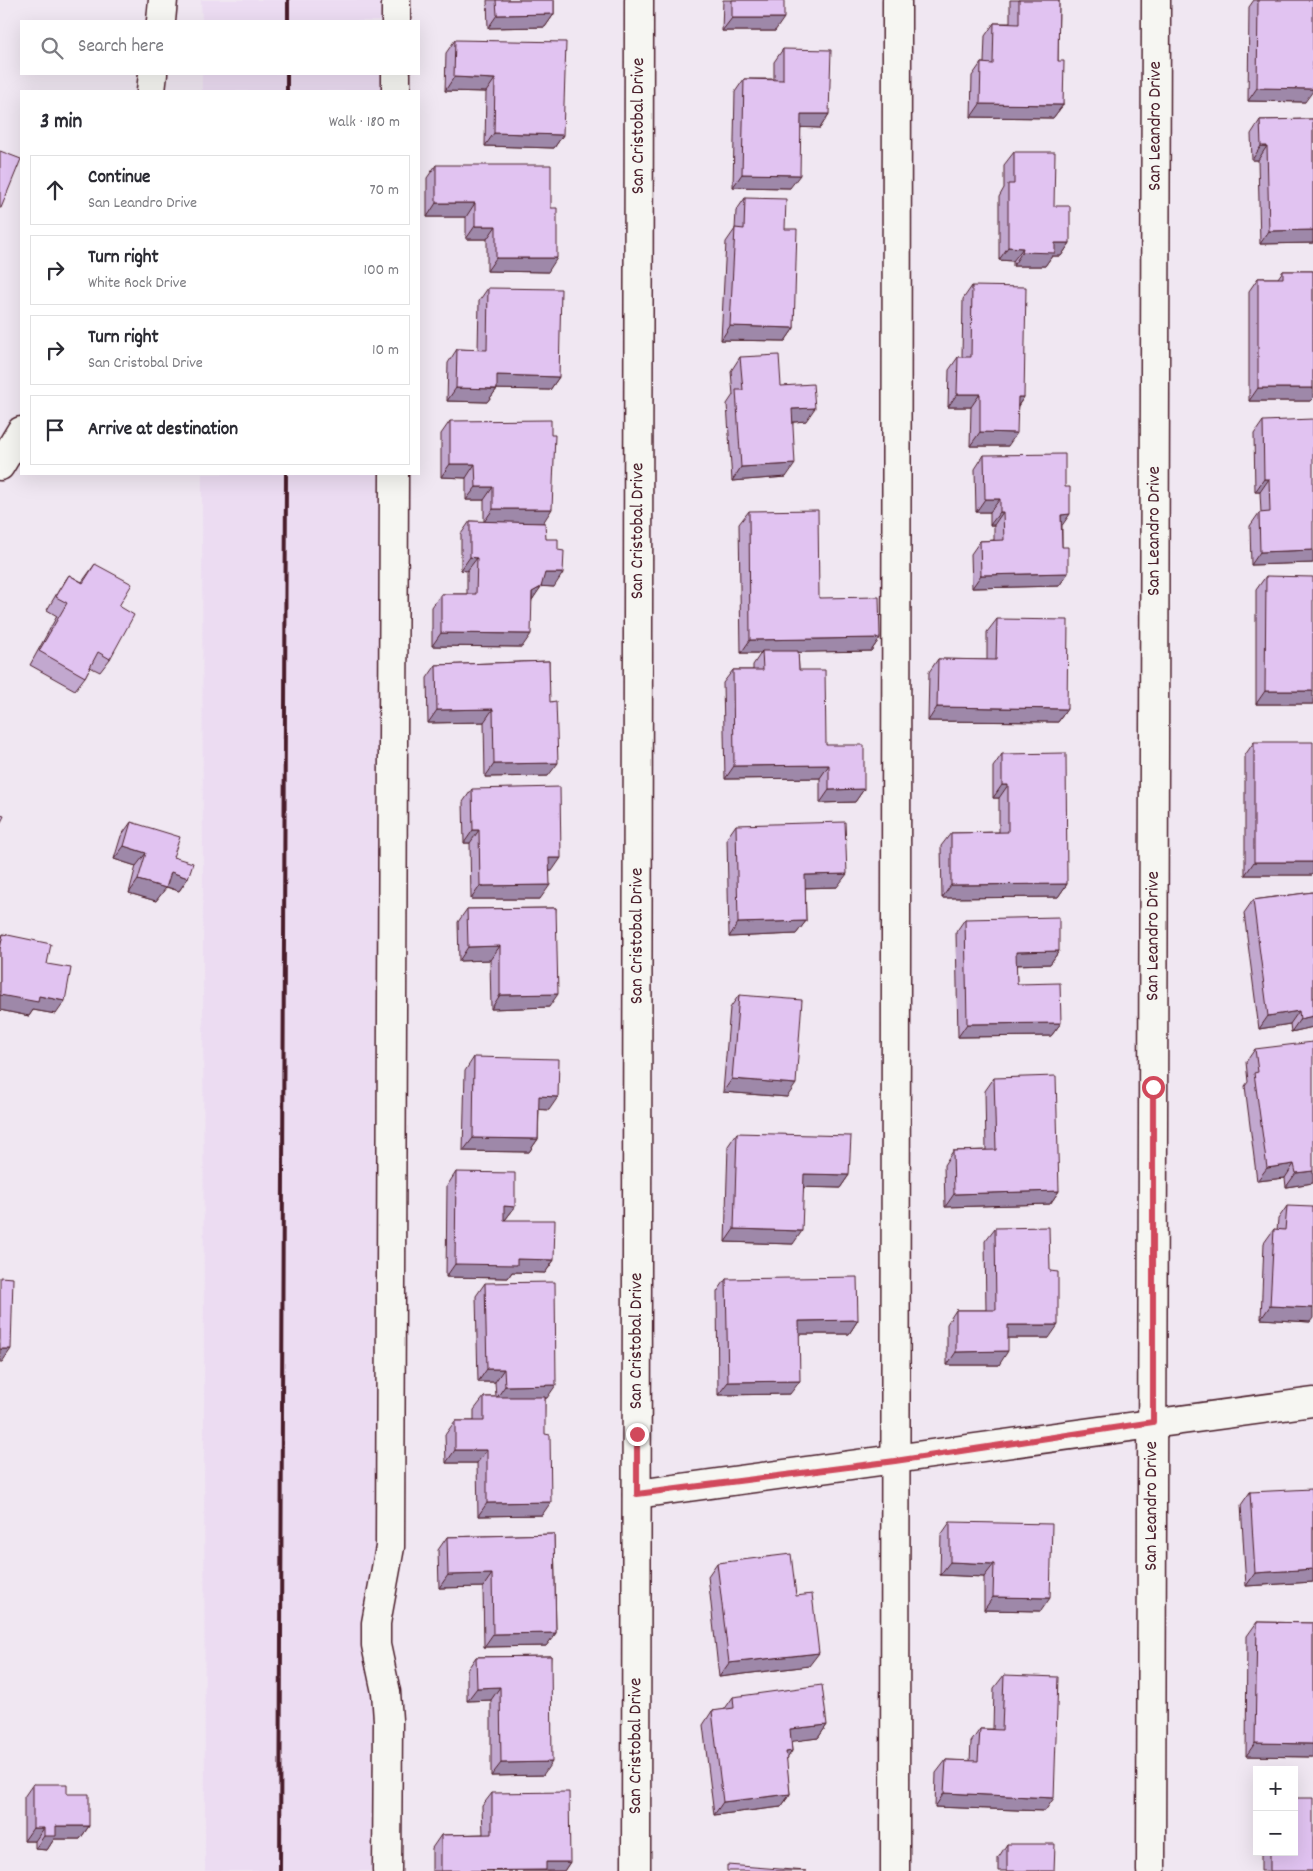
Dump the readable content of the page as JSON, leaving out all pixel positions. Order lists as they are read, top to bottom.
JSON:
{
  "streets": {
    "street": ["San Cristobal Drive", "San Leandro Drive"]
  },
  "page": {
    "search": "Search here",
    "heading": ["3 min", "Walk · 180 m"],
    "list": [
      ["Continue", "San Leandro Drive", "70 m"],
      ["Turn right", "White Rock Drive", "100 m"],
      ["Turn right", "San Cristobal Drive", "10 m"],
      "Arrive at destination"
    ],
    "map_buttons": ["+", "−"]
  }
}
